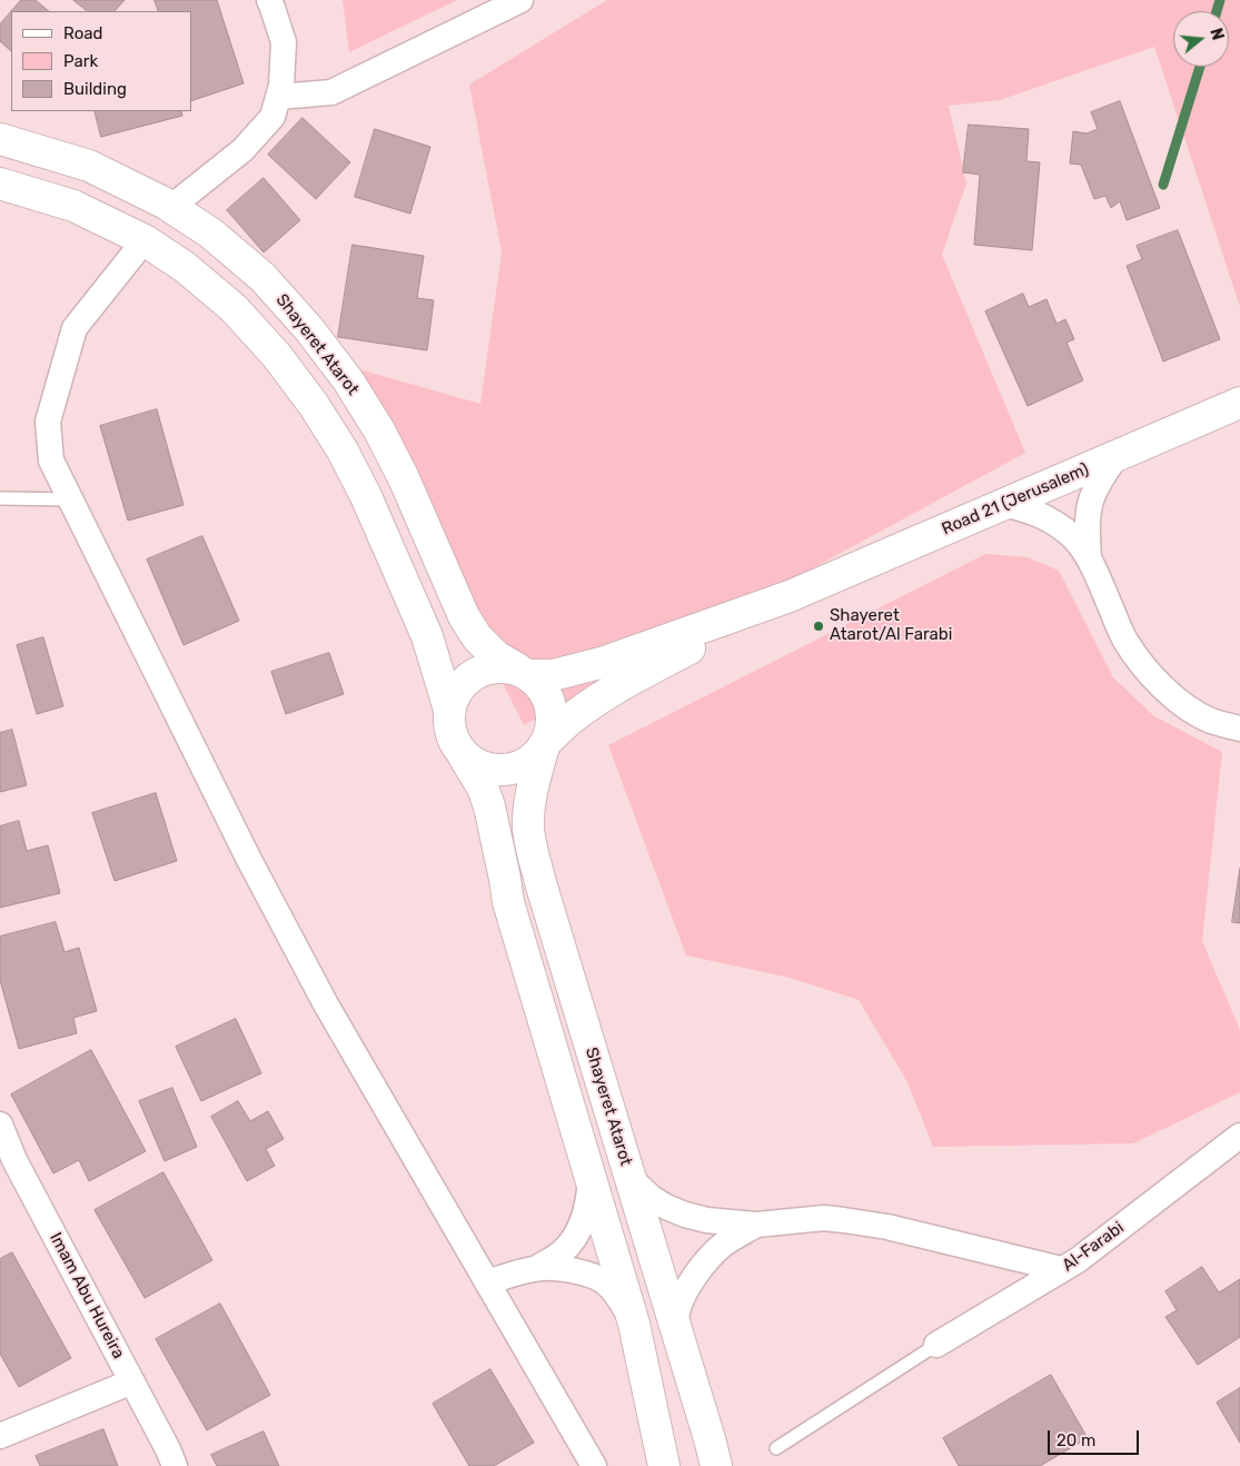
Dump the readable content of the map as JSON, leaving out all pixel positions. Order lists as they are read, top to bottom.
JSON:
{
  "streets": {
    "main road": ["Shayeret Atarot", "Road 21 (Jerusalem)"],
    "street": ["Al-Farabi", "Imam Abu Hureira"]
  },
  "crossings": [
    ["Shayeret Atarot", "Road 21 (Jerusalem)"]
  ],
  "places": ["Shayeret Atarot/Al Farabi"],
  "legend": ["Road", "Park", "Building"],
  "scale_bar": "20 m",
  "north": "right"
}
